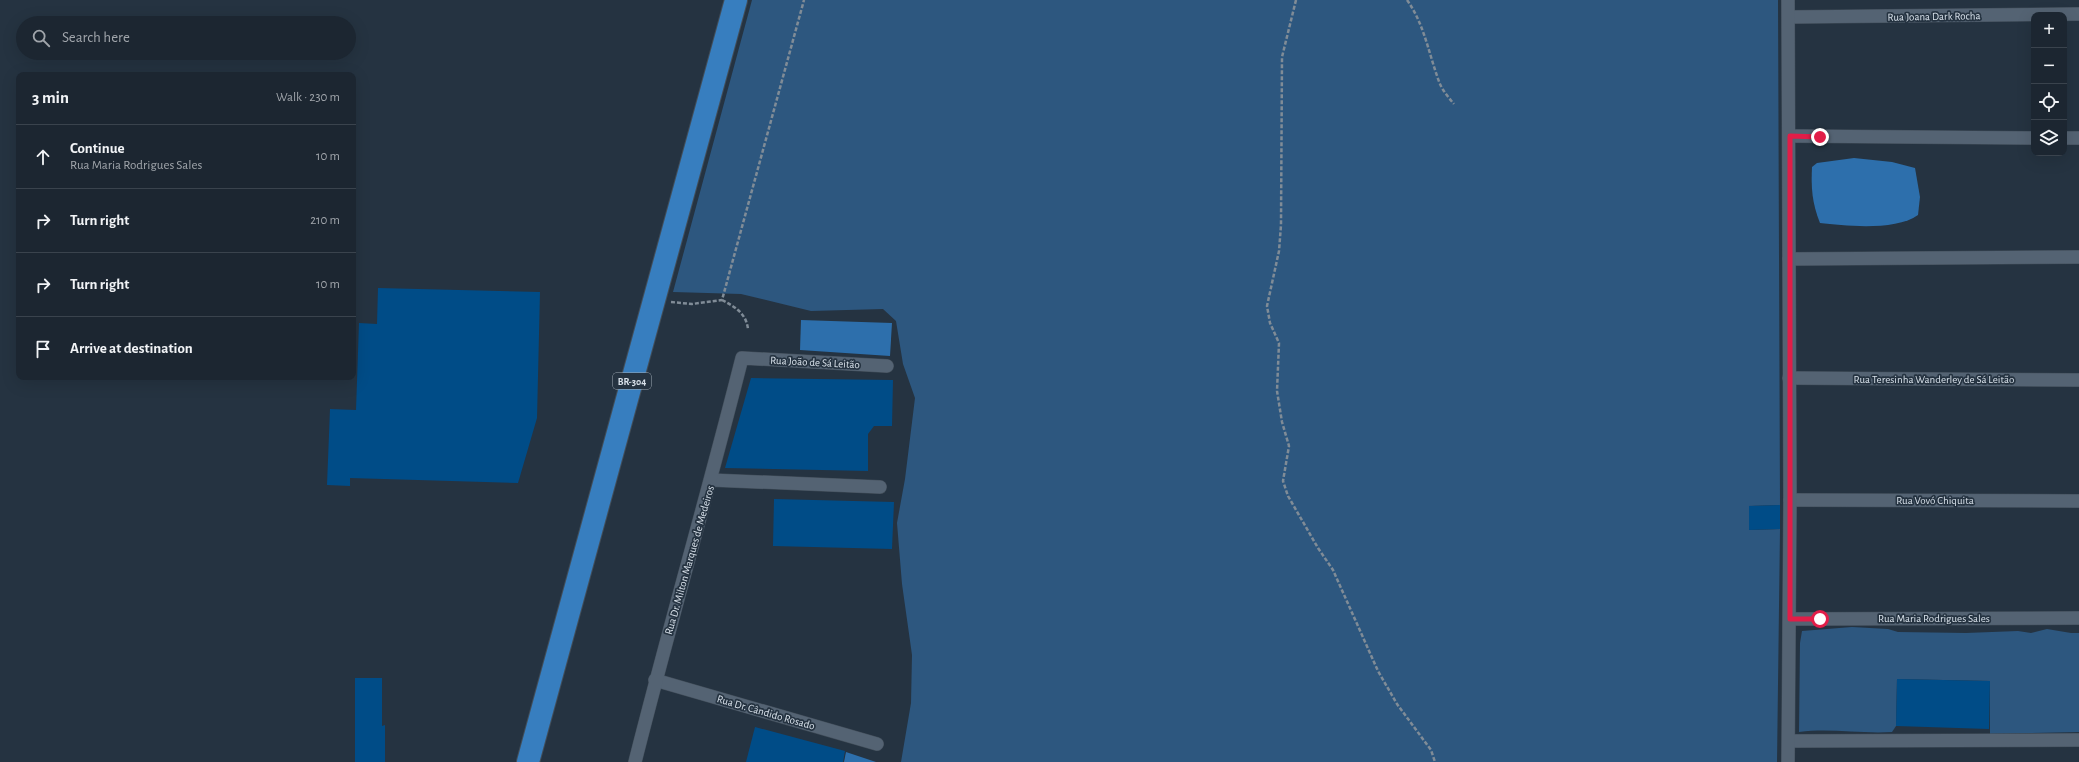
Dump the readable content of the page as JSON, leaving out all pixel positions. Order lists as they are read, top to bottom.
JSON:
{
  "streets": {
    "highway": ["BR-304"],
    "street": [
      "Rua Joana Dark Rocha",
      "Rua João de Sá Leitão",
      "Rua Teresinha Wanderley de Sá Leitão",
      "Rua Vovó Chiquita",
      "Rua Dr. Milton Marques de Medeiros",
      "Rua Maria Rodrigues Sales",
      "Rua Dr. Cândido Rosado"
    ]
  },
  "crossings": [
    ["Rua João de Sá Leitão", "Rua Dr. Milton Marques de Medeiros"],
    ["Rua Dr. Milton Marques de Medeiros", "Rua Dr. Cândido Rosado"]
  ],
  "page": {
    "map_buttons": ["+", "−"],
    "search": "Search here",
    "heading": ["3 min", "Walk · 230 m"],
    "list": [
      ["Continue", "Rua Maria Rodrigues Sales", "10 m"],
      ["Turn right", "210 m"],
      ["Turn right", "10 m"],
      "Arrive at destination"
    ]
  }
}
